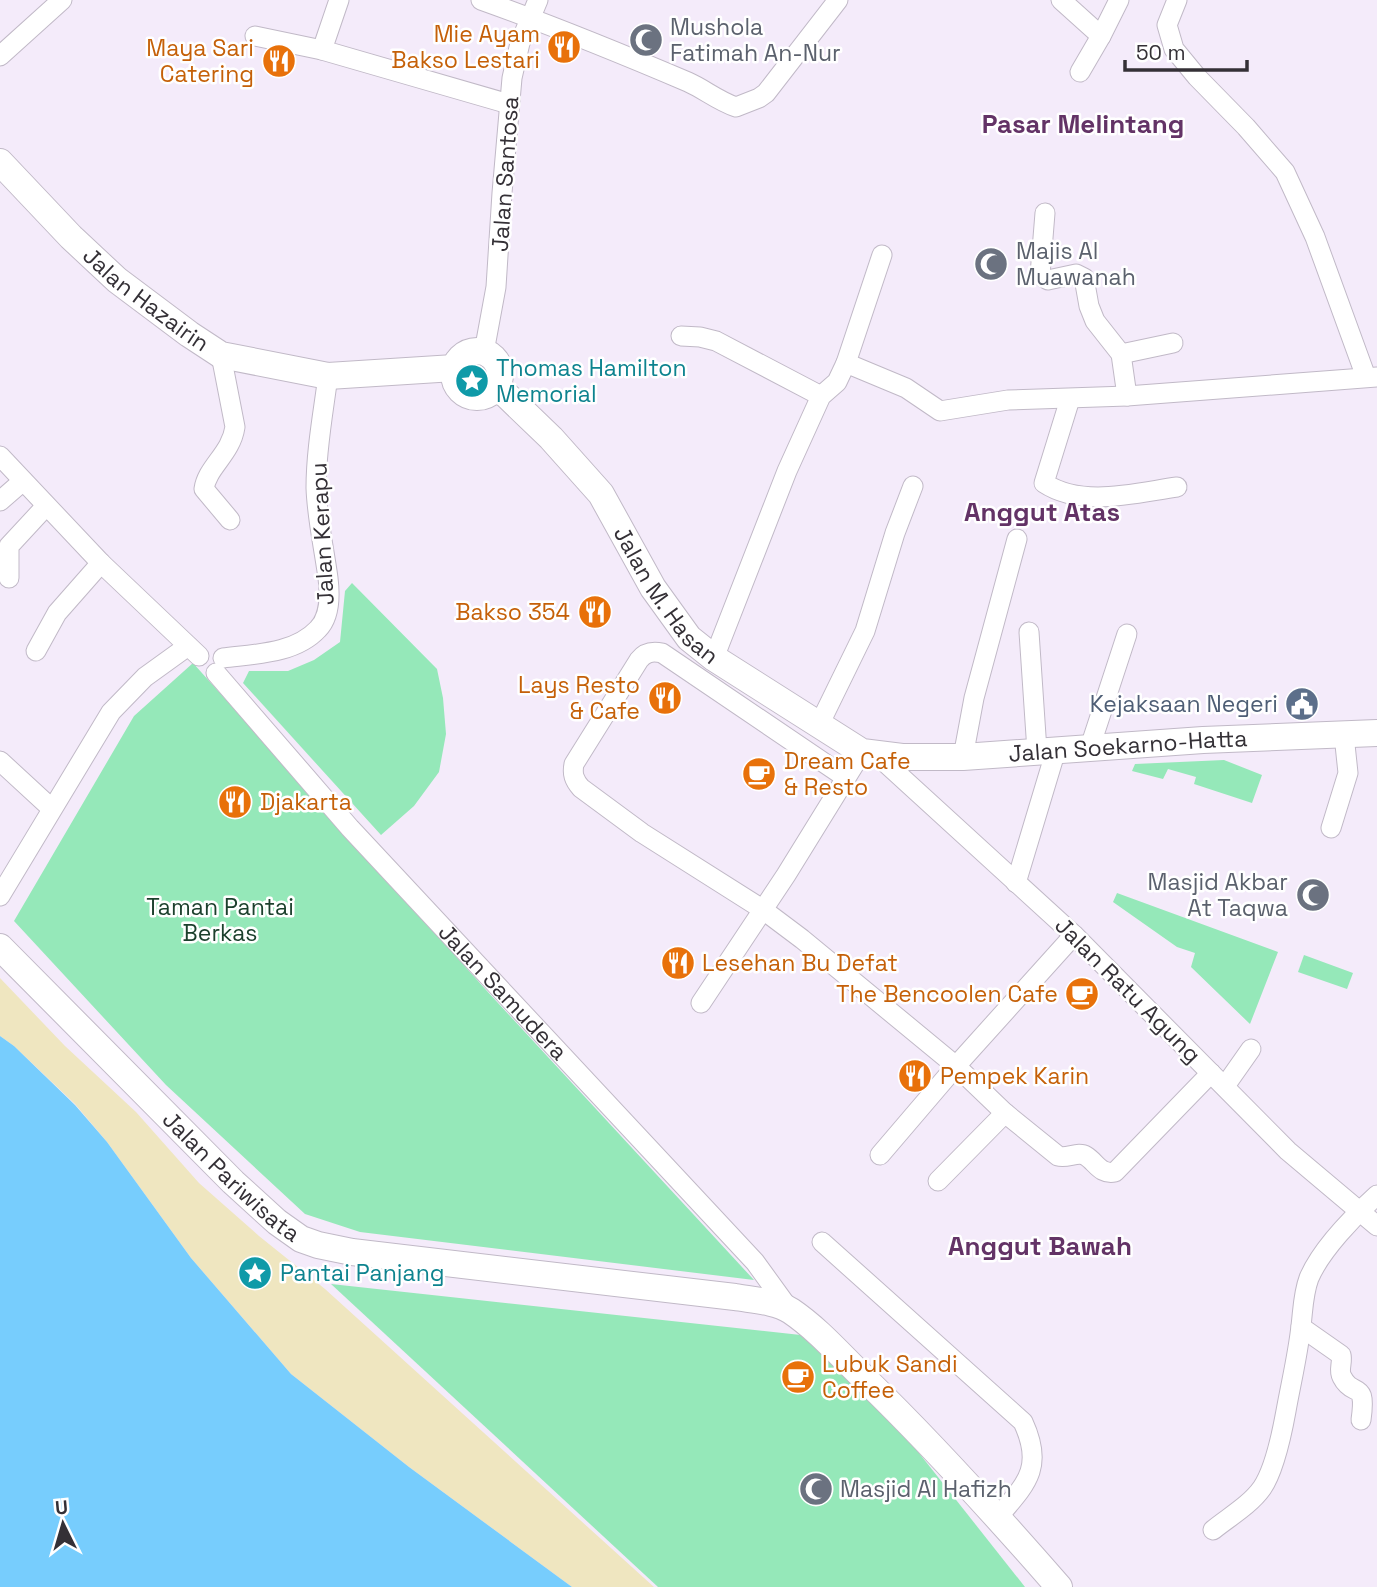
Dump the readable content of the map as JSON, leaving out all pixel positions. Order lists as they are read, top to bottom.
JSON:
{
  "streets": {
    "main road": [
      "Jalan Hazairin",
      "Jalan M. Hasan",
      "Jalan Soekarno-Hatta",
      "Jalan Pariwisata"
    ],
    "street": [
      "Jalan Santosa",
      "Jalan Kerapu",
      "Jalan Ratu Agung",
      "Jalan Samudera"
    ]
  },
  "crossings": [
    ["Jalan Santosa", "Jalan Hazairin"],
    ["Jalan Santosa", "Jalan M. Hasan"],
    ["Jalan Hazairin", "Jalan Kerapu"],
    ["Jalan Hazairin", "Jalan M. Hasan"],
    ["Jalan Kerapu", "Jalan Samudera"],
    ["Jalan M. Hasan", "Jalan Soekarno-Hatta"],
    ["Jalan M. Hasan", "Jalan Ratu Agung"],
    ["Jalan Soekarno-Hatta", "Jalan Ratu Agung"],
    ["Jalan Samudera", "Jalan Pariwisata"]
  ],
  "districts": ["Pasar Melintang", "Anggut Atas", "Anggut Bawah"],
  "parks": ["Taman Pantai Berkas"],
  "places": {
    "mosque": [
      "Mushola Fatimah An-Nur",
      "Majis Al Muawanah",
      "Masjid Akbar At Taqwa",
      "Masjid Al Hafizh"
    ],
    "restaurant": [
      "Mie Ayam Bakso Lestari",
      "Maya Sari Catering",
      "Bakso 354",
      "Lays Resto & Cafe",
      "Djakarta",
      "Lesehan Bu Defat",
      "Pempek Karin"
    ],
    "place": ["Thomas Hamilton Memorial", "Pantai Panjang"],
    "public building": ["Kejaksaan Negeri"],
    "cafe": ["Dream Cafe & Resto", "The Bencoolen Cafe", "Lubuk Sandi Coffee"]
  },
  "scale_bar": "50 m",
  "north": "top"
}
